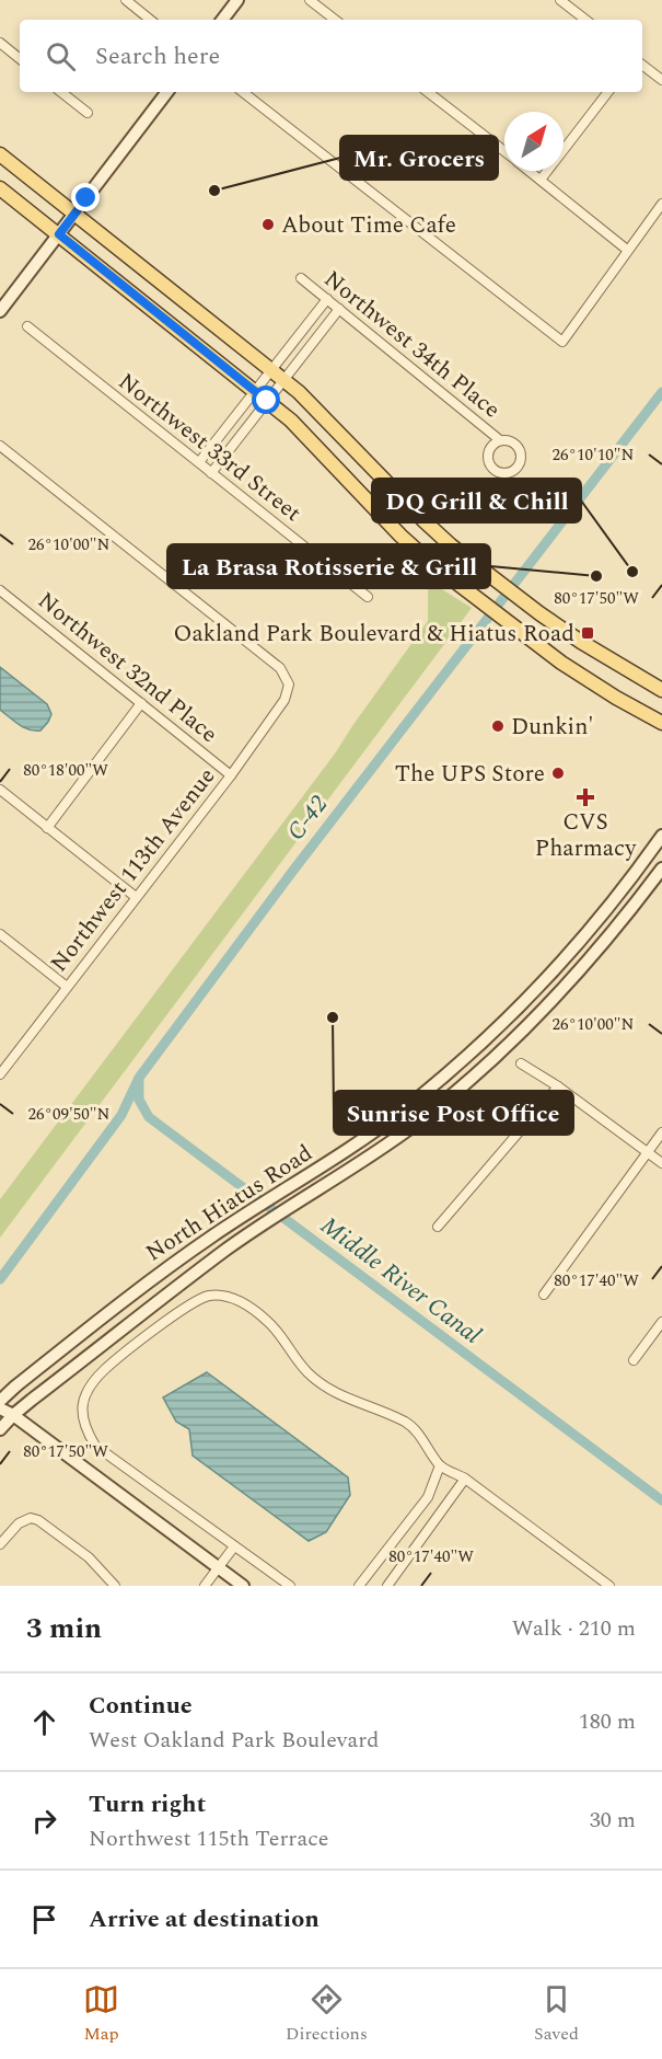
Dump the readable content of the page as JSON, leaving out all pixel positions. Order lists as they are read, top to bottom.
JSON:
{
  "streets": {
    "main road": ["North Hiatus Road"],
    "street": [
      "Northwest 34th Place",
      "Northwest 33rd Street",
      "Northwest 32nd Place",
      "Northwest 113th Avenue"
    ]
  },
  "crossings": [
    ["Northwest 32nd Place", "Northwest 113th Avenue"]
  ],
  "water": ["C-42", "Middle River Canal"],
  "places": {
    "other": [
      "Mr. Grocers",
      "About Time Cafe",
      "DQ Grill & Chill",
      "La Brasa Rotisserie & Grill",
      "Dunkin'",
      "The UPS Store",
      "Sunrise Post Office"
    ],
    "transit": ["Oakland Park Boulevard & Hiatus Road"],
    "health": ["CVS Pharmacy"]
  },
  "north": "top right",
  "page": {
    "search": "Search here",
    "heading": ["3 min", "Walk · 210 m"],
    "list": [
      ["Continue", "West Oakland Park Boulevard", "180 m"],
      ["Turn right", "Northwest 115th Terrace", "30 m"],
      "Arrive at destination"
    ],
    "nav": ["Map", "Directions", "Saved"]
  },
  "coordinates": [
    "26°10'10\"N",
    "26°10'00\"N",
    "80°17'50\"W",
    "80°18'00\"W",
    "26°09'50\"N",
    "80°17'40\"W"
  ]
}
